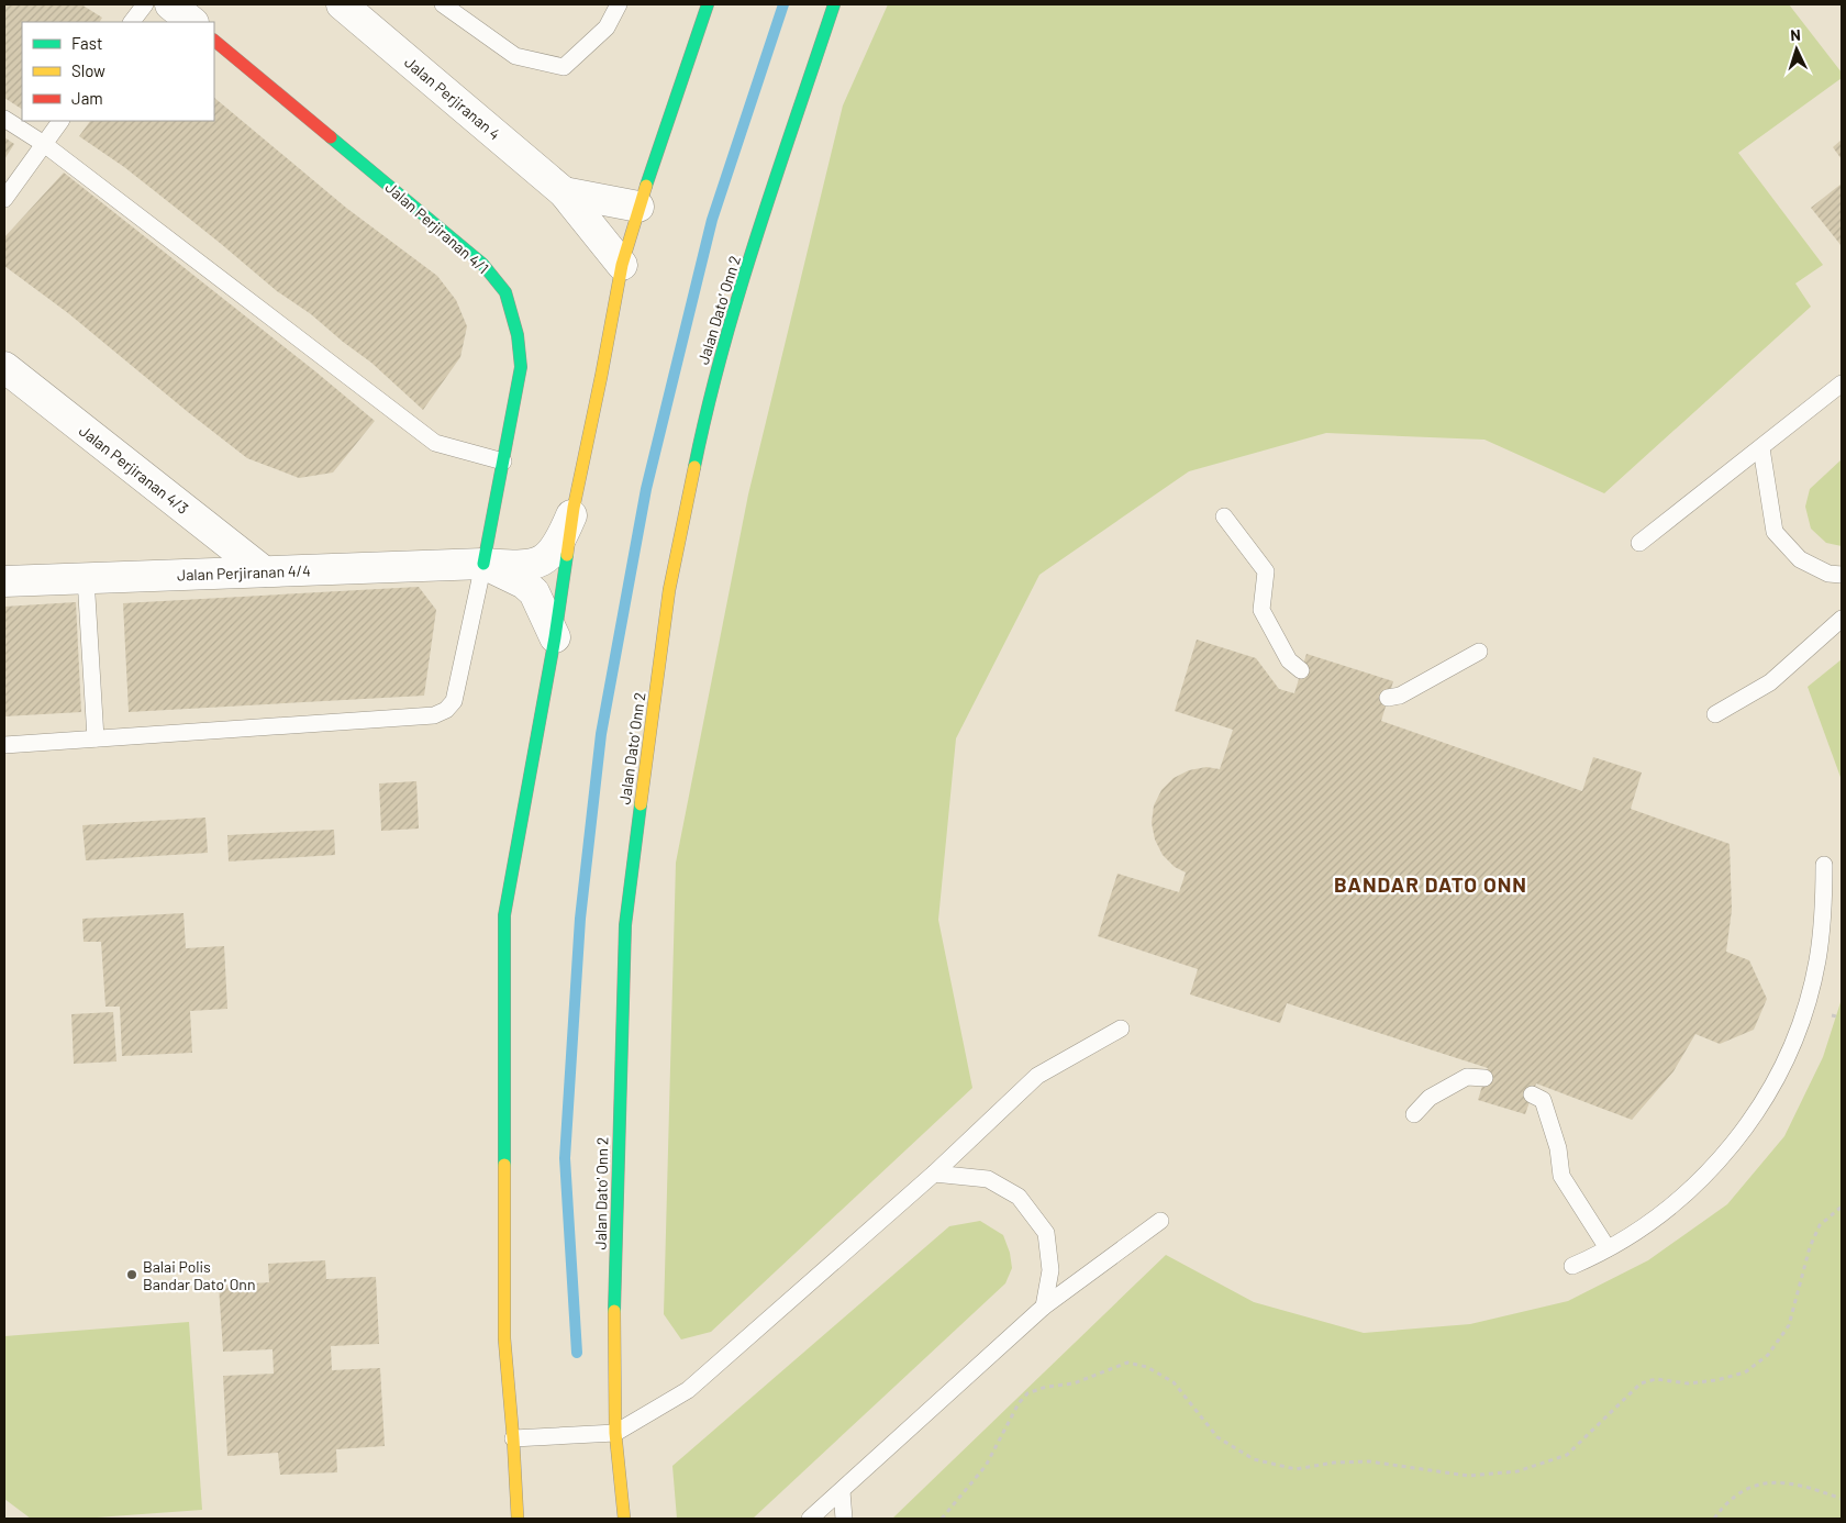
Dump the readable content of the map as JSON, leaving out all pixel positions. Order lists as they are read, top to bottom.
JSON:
{
  "streets": {
    "main road": ["Jalan Perjiranan 4/1", "Jalan Dato' Onn 2"],
    "street": ["Jalan Perjiranan 4", "Jalan Perjiranan 4/3", "Jalan Perjiranan 4/4"]
  },
  "crossings": [
    ["Jalan Perjiranan 4/1", "Jalan Perjiranan 4/4"],
    ["Jalan Perjiranan 4/3", "Jalan Perjiranan 4/4"]
  ],
  "districts": ["BANDAR DATO ONN"],
  "places": ["Balai Polis Bandar Dato' Onn"],
  "legend": ["Fast", "Slow", "Jam"],
  "north": "top"
}
